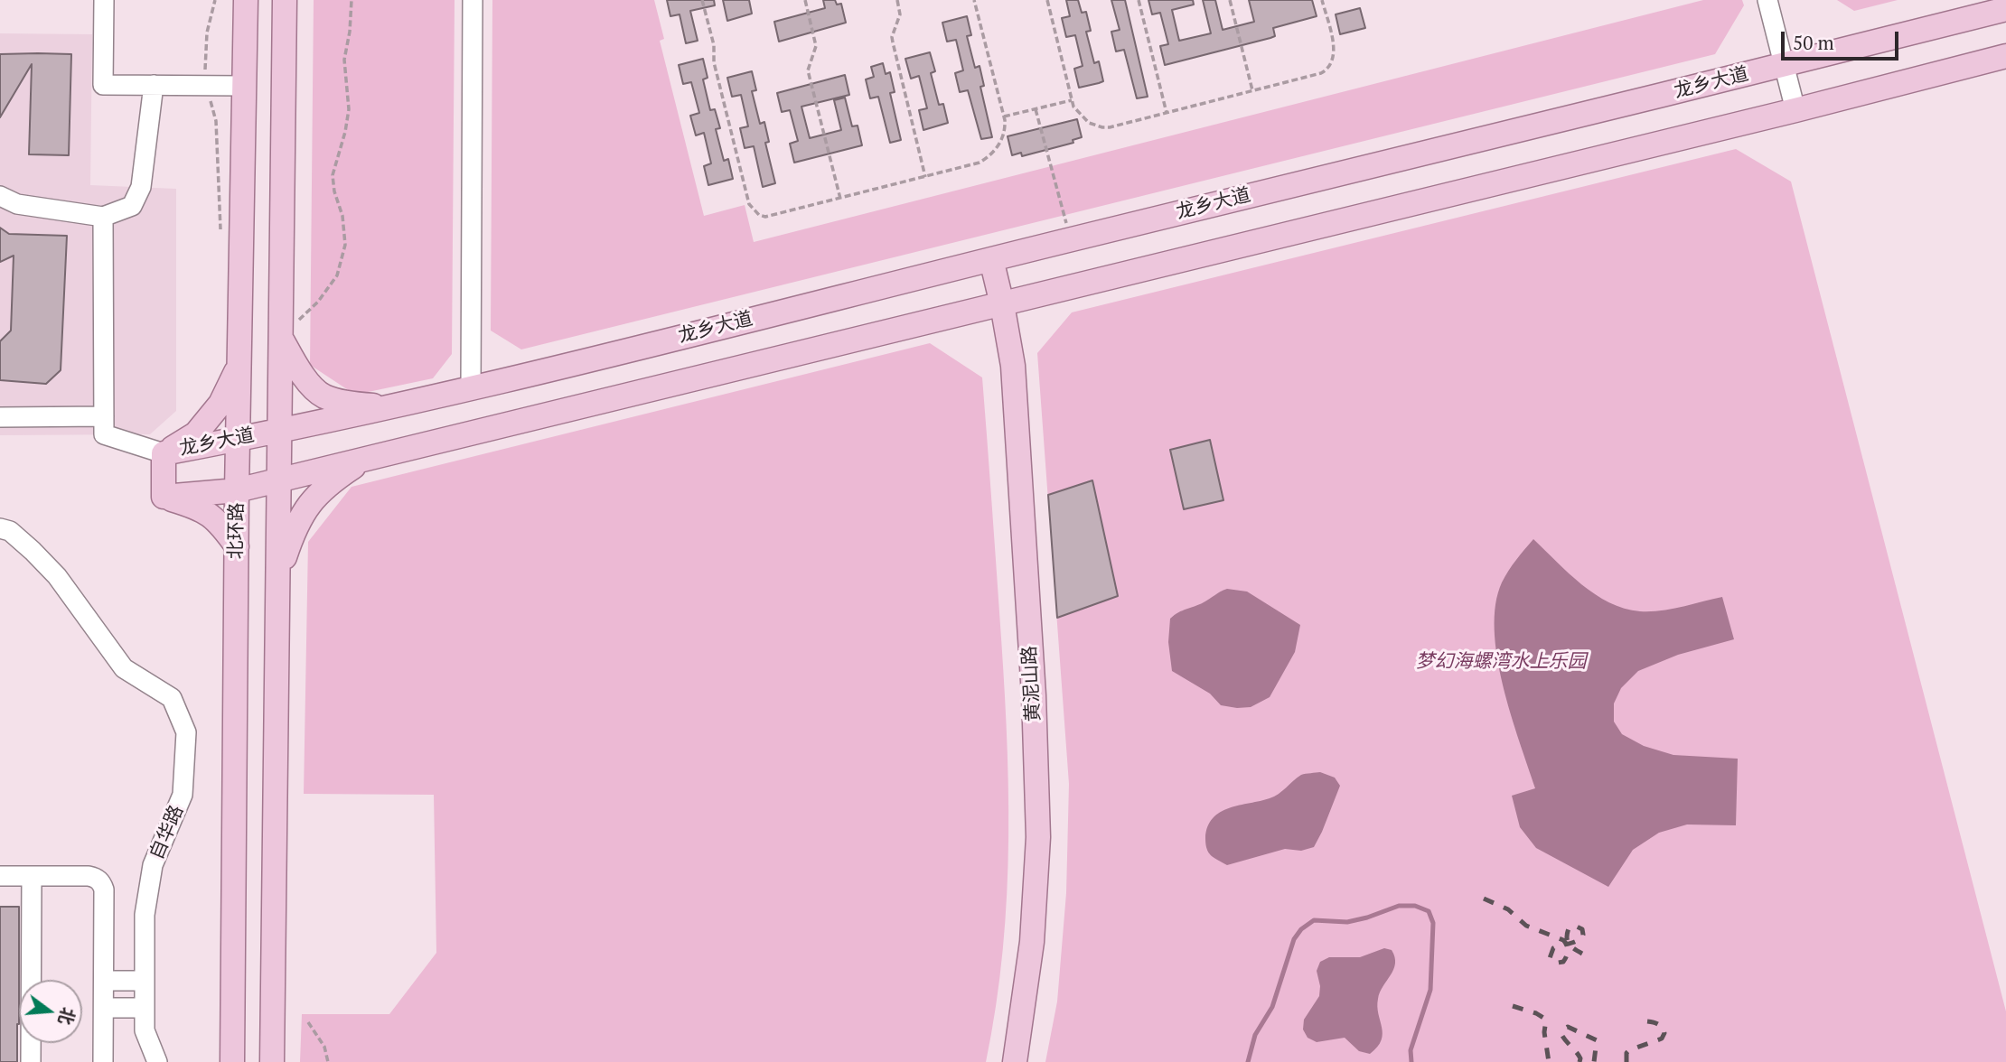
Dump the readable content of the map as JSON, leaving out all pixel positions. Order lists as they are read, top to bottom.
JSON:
{
  "streets": {
    "main road": ["龙乡大道", "北环路", "黄泥山路"],
    "street": ["自华路"]
  },
  "crossings": [
    ["龙乡大道", "北环路"],
    ["龙乡大道", "黄泥山路"]
  ],
  "parks": ["梦幻海螺湾水上乐园"],
  "scale_bar": "50 m",
  "north": "right"
}
